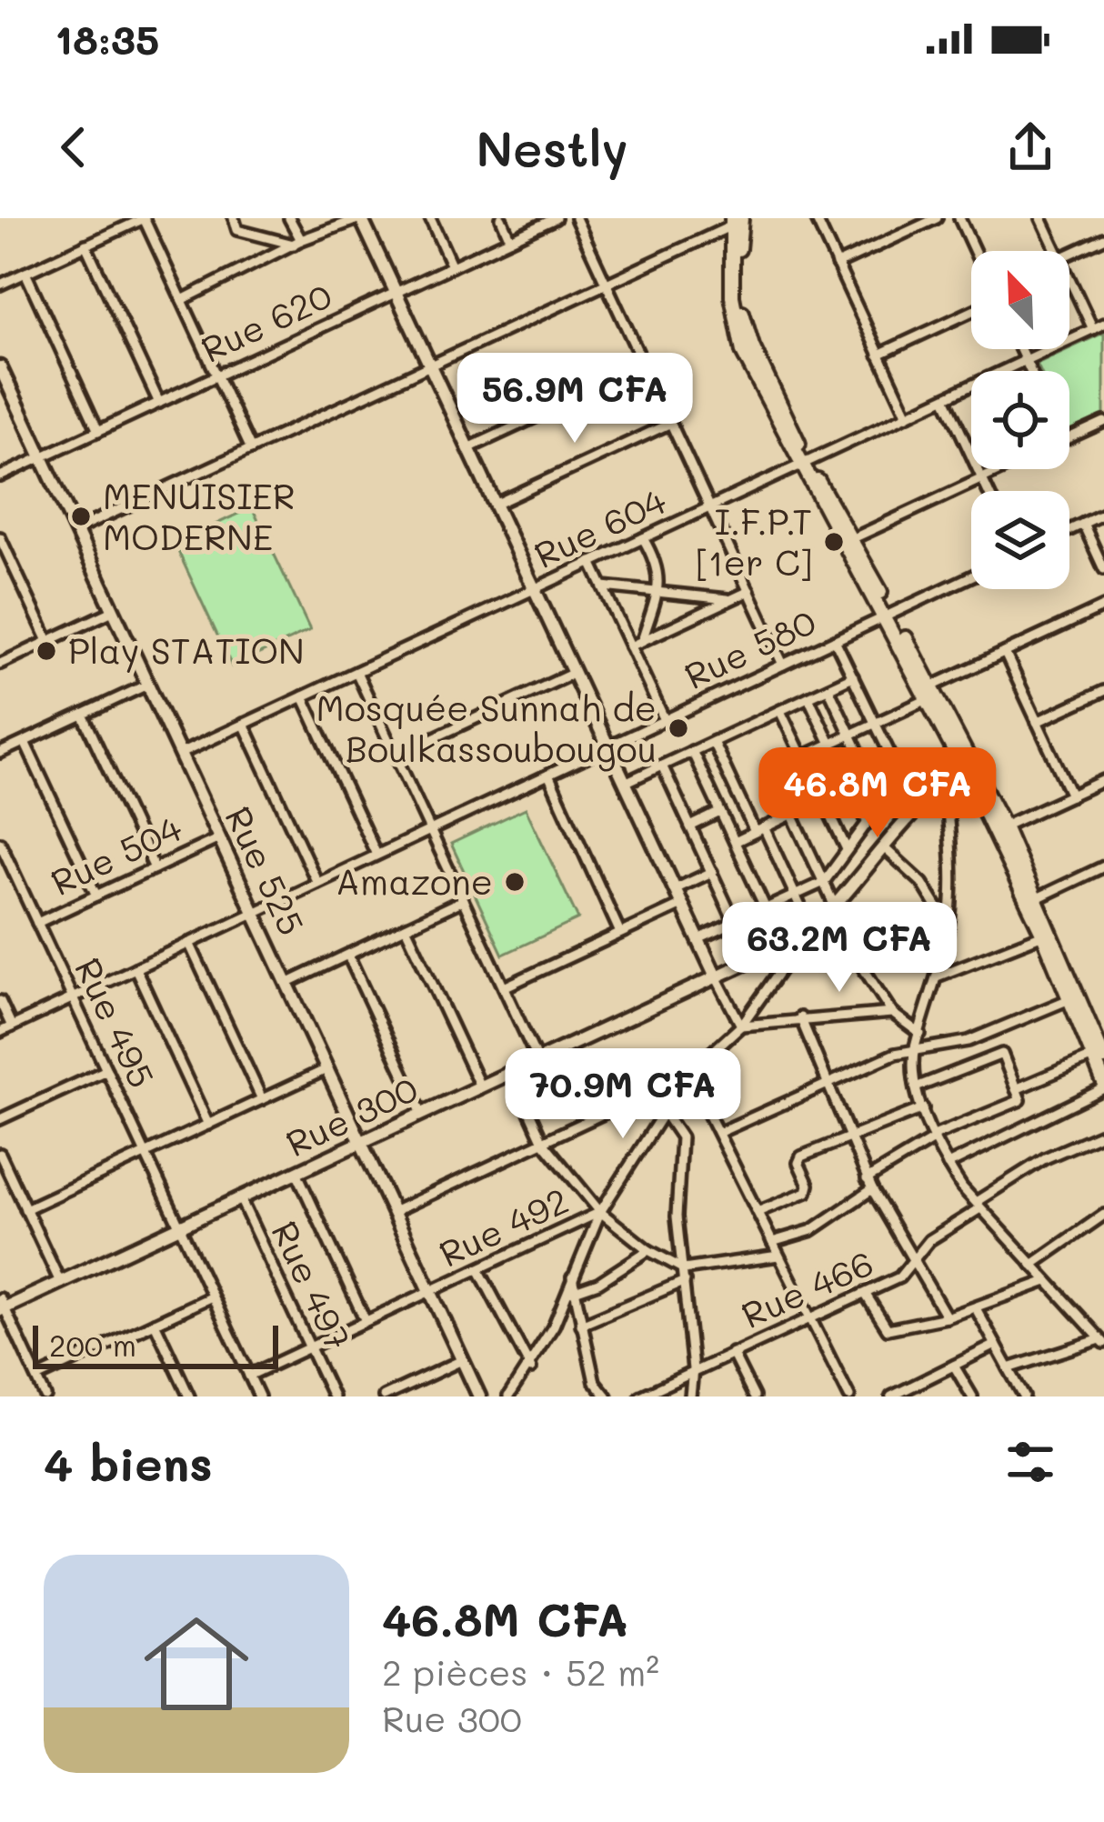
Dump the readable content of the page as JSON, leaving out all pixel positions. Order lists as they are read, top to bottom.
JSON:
{
  "streets": {
    "street": [
      "Rue 620",
      "Rue 604",
      "Rue 580",
      "Rue 504",
      "Rue 525",
      "Rue 495",
      "Rue 300",
      "Rue 492",
      "Rue 497",
      "Rue 466"
    ]
  },
  "crossings": [
    ["Rue 620", "Rue 525"],
    ["Rue 604", "Rue 525"],
    ["Rue 580", "Rue 525"],
    ["Rue 580", "Rue 495"],
    ["Rue 504", "Rue 525"],
    ["Rue 504", "Rue 495"],
    ["Rue 525", "Rue 300"],
    ["Rue 525", "Rue 492"],
    ["Rue 495", "Rue 300"],
    ["Rue 495", "Rue 492"],
    ["Rue 300", "Rue 497"],
    ["Rue 492", "Rue 497"]
  ],
  "places": [
    "MENUISIER MODERNE",
    "I.F.P.T [1er C]",
    "Play STATION",
    "Mosquée Sunnah de Boulkassoubougou",
    "Amazone"
  ],
  "scale_bar": "200 m",
  "north": "top left",
  "page": {
    "status": "18:35",
    "header": "Nestly",
    "price": [
      "56.9M CFA",
      "46.8M CFA",
      "63.2M CFA",
      "70.9M CFA"
    ],
    "scale": "200 m",
    "heading": "4 biens",
    "list": [
      {
        "name": "46.8M CFA",
        "note": "2 pièces · 52 m² · Rue 300"
      }
    ]
  }
}
